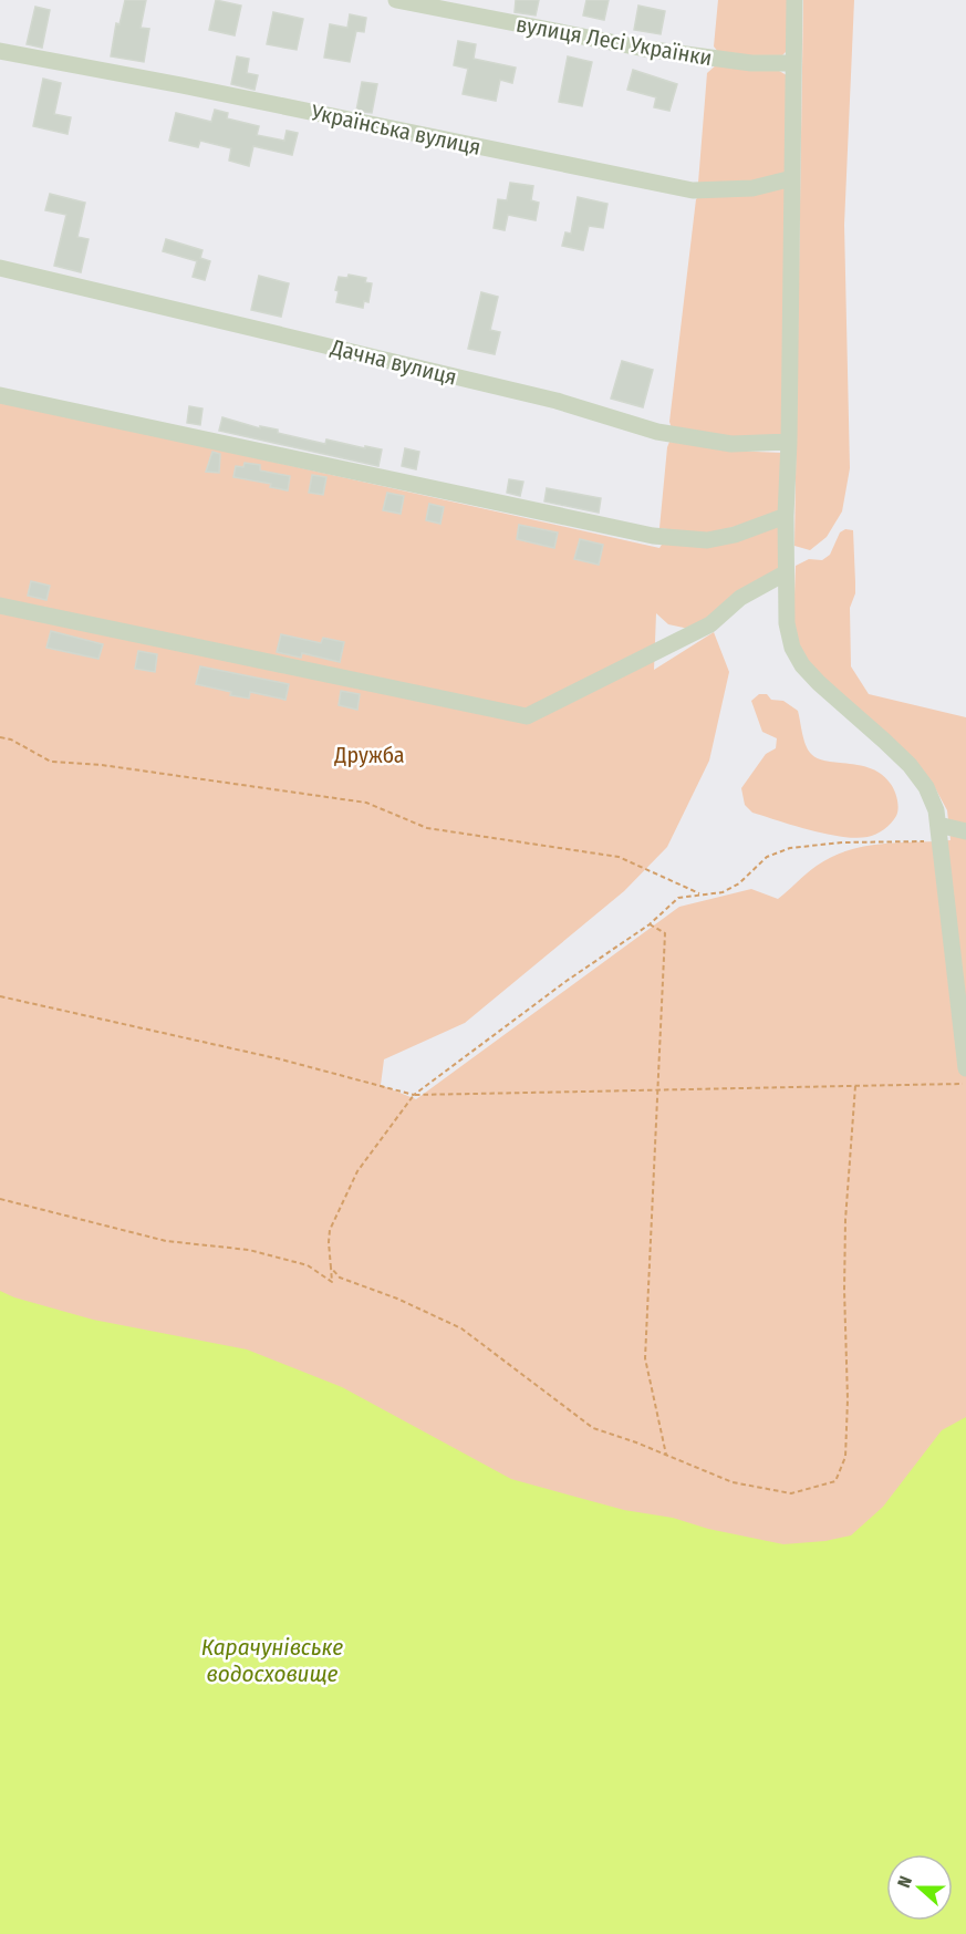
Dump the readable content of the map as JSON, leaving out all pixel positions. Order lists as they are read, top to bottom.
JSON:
{
  "streets": {
    "street": ["вулиця Лесі Українки", "Українська вулиця", "Дачна вулиця"]
  },
  "water": ["Карачунівське водосховище"],
  "parks": ["Дружба"],
  "north": "left"
}
